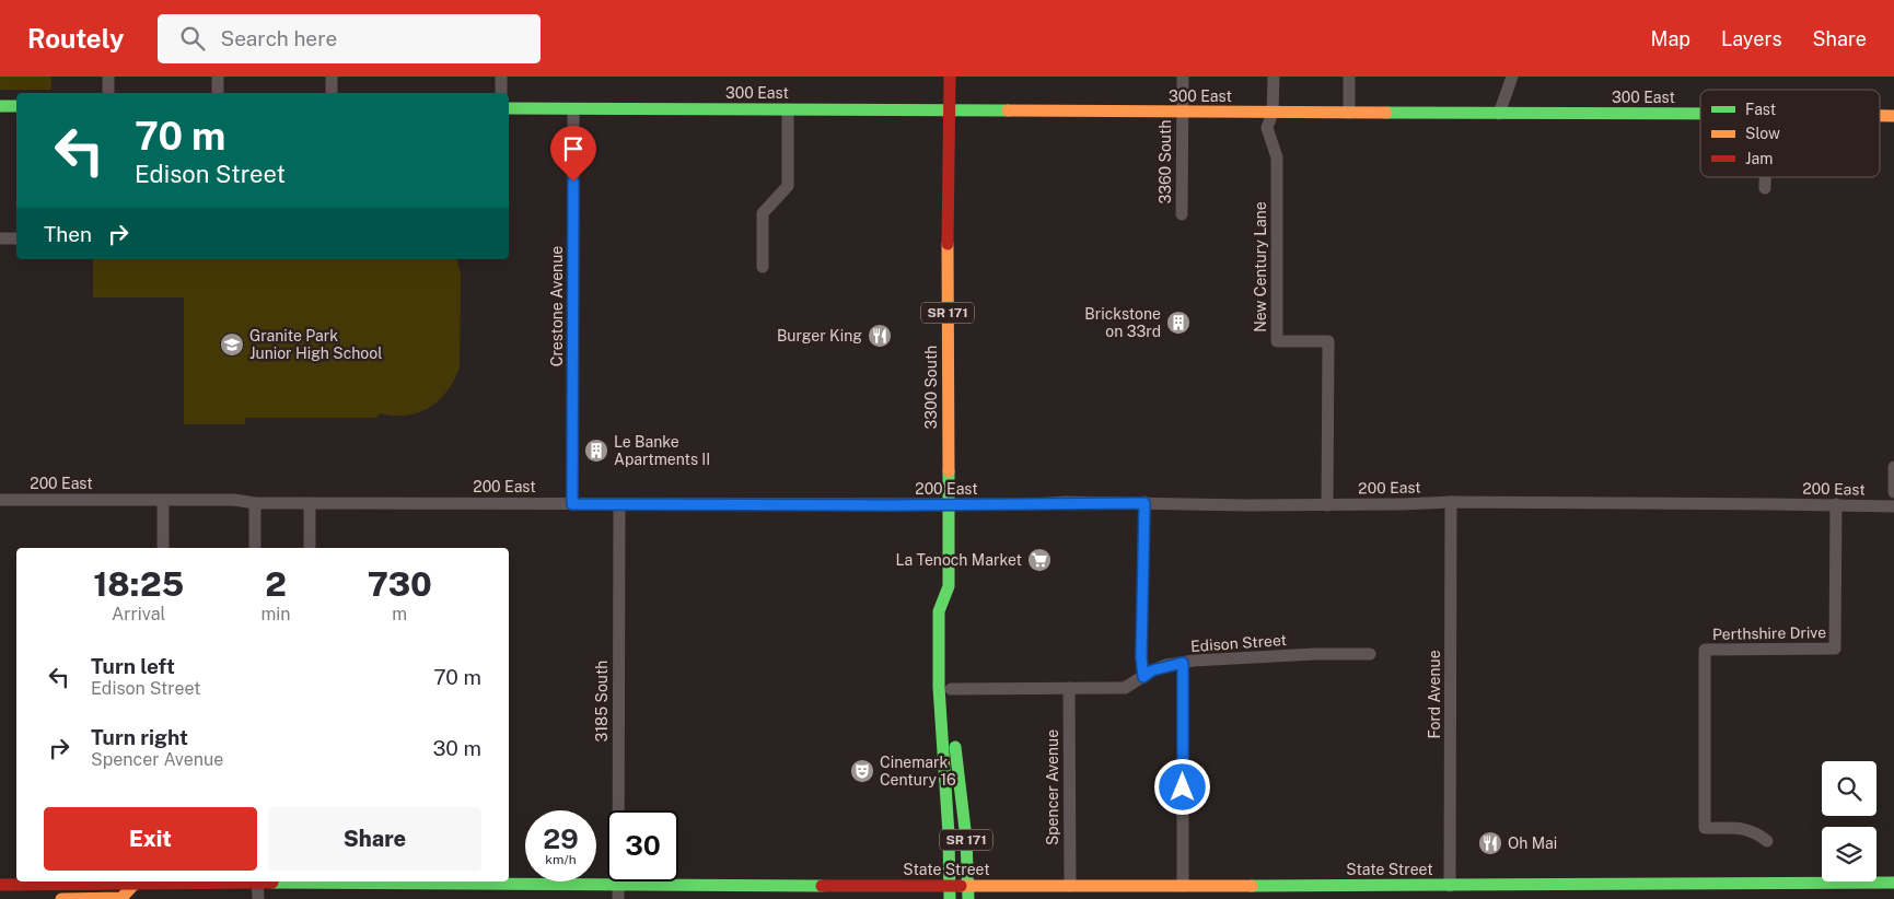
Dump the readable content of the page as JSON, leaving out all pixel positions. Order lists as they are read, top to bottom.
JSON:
{
  "streets": {
    "main road": [
      "300 East",
      "SR 171",
      "3300 South",
      "State Street"
    ],
    "street": [
      "3360 South",
      "New Century Lane",
      "Crestone Avenue",
      "200 East",
      "Perthshire Drive",
      "Edison Street",
      "Ford Avenue",
      "3185 South",
      "Spencer Avenue"
    ]
  },
  "crossings": [
    ["300 East", "3360 South"],
    ["300 East", "New Century Lane"],
    ["300 East", "Crestone Avenue"],
    ["300 East", "3300 South"],
    ["New Century Lane", "200 East"],
    ["Crestone Avenue", "200 East"],
    ["3300 South", "200 East"],
    ["3300 South", "Edison Street"],
    ["3300 South", "State Street"],
    ["200 East", "Perthshire Drive"],
    ["200 East", "Ford Avenue"],
    ["200 East", "3185 South"],
    ["Edison Street", "Spencer Avenue"],
    ["Ford Avenue", "State Street"],
    ["3185 South", "State Street"],
    ["Spencer Avenue", "State Street"]
  ],
  "places": {
    "building": ["Brickstone on 33rd", "Le Banke Apartments II"],
    "restaurant": ["Burger King", "Oh Mai"],
    "school or university": ["Granite Park Junior High School"],
    "supermarket": ["La Tenoch Market"],
    "theatre": ["Cinemark Century 16"]
  },
  "legend": ["Fast", "Slow", "Jam"],
  "page": {
    "header": "Routely",
    "search": "Search here",
    "nav": ["Map", "Layers", "Share"],
    "turn": ["70 m", "Edison Street"],
    "then": "Then",
    "eta": [
      "18:25",
      "Arrival",
      "2",
      "min",
      "730",
      "m"
    ],
    "list": [
      {
        "name": "Turn left",
        "note": "Edison Street",
        "value": "70 m"
      },
      {
        "name": "Turn right",
        "note": "Spencer Avenue",
        "value": "30 m"
      }
    ],
    "buttons": ["Exit", "Share"],
    "speed": "29 km/h",
    "limit": "30"
  }
}
